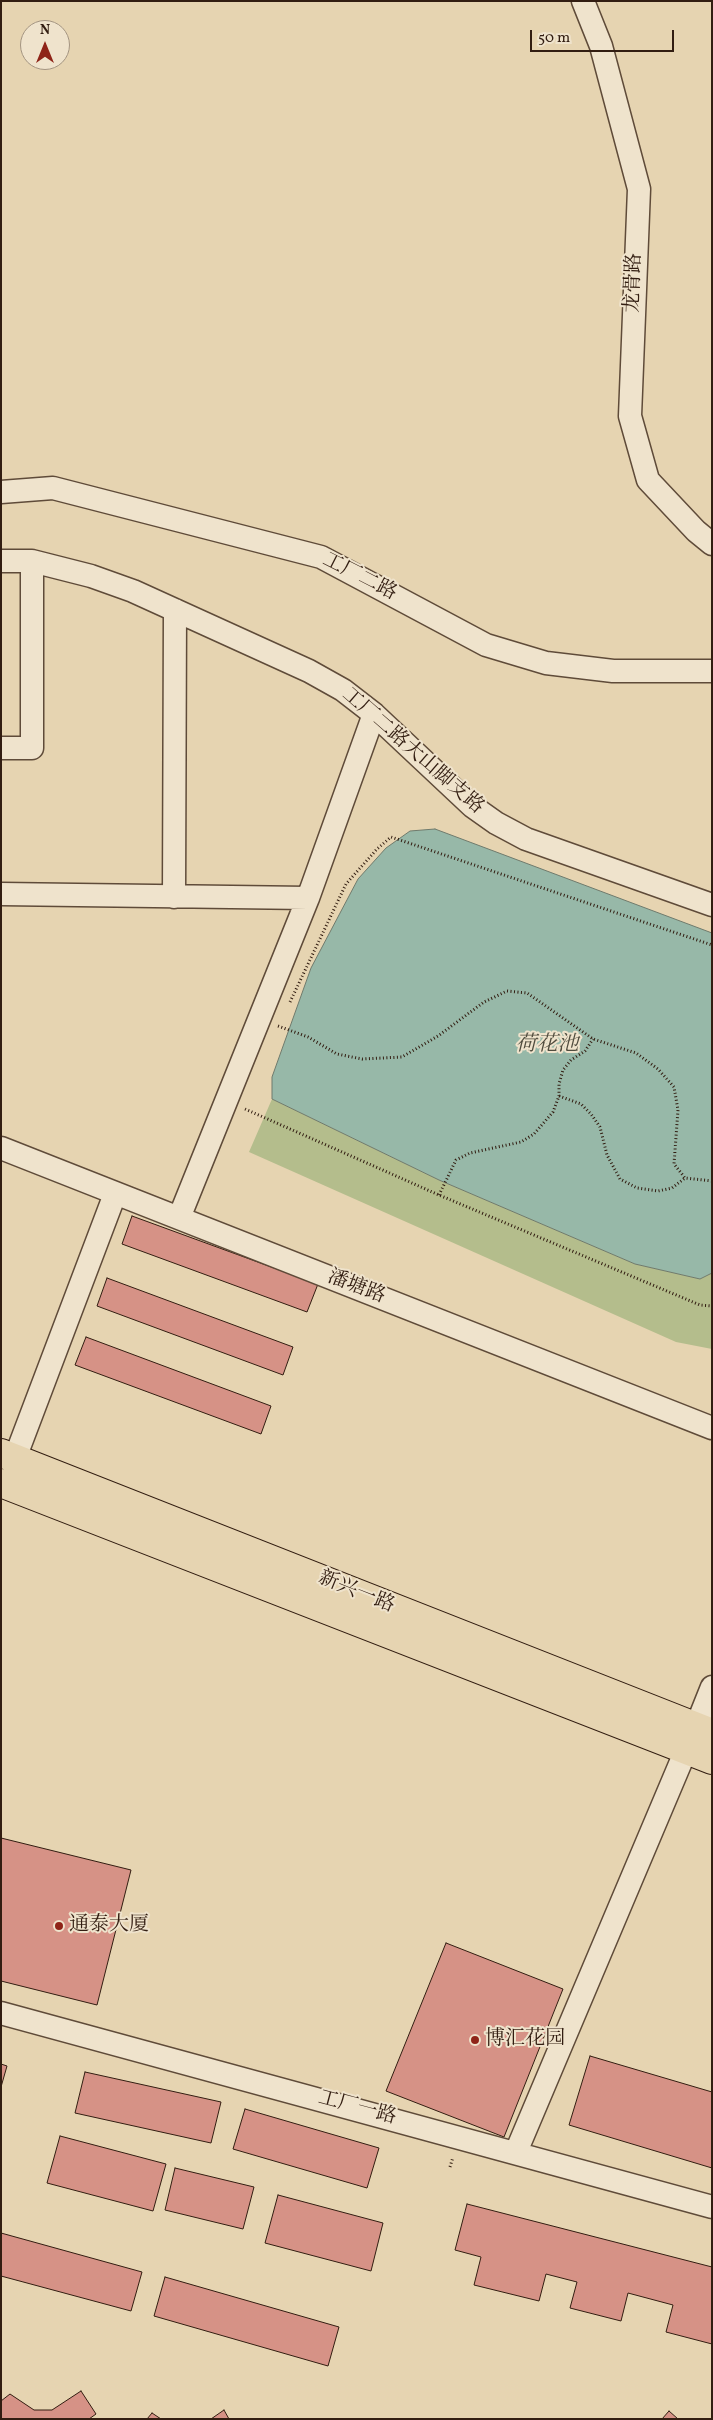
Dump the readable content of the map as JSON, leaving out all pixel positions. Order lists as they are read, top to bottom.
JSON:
{
  "streets": {
    "main road": ["新兴一路"],
    "street": [
      "龙骨路",
      "工厂二路",
      "工厂二路大山脚支路",
      "潘塘路",
      "工厂一路"
    ]
  },
  "water": ["荷花池"],
  "places": ["通泰大厦", "博汇花园"],
  "scale_bar": "50 m",
  "north": "top"
}
